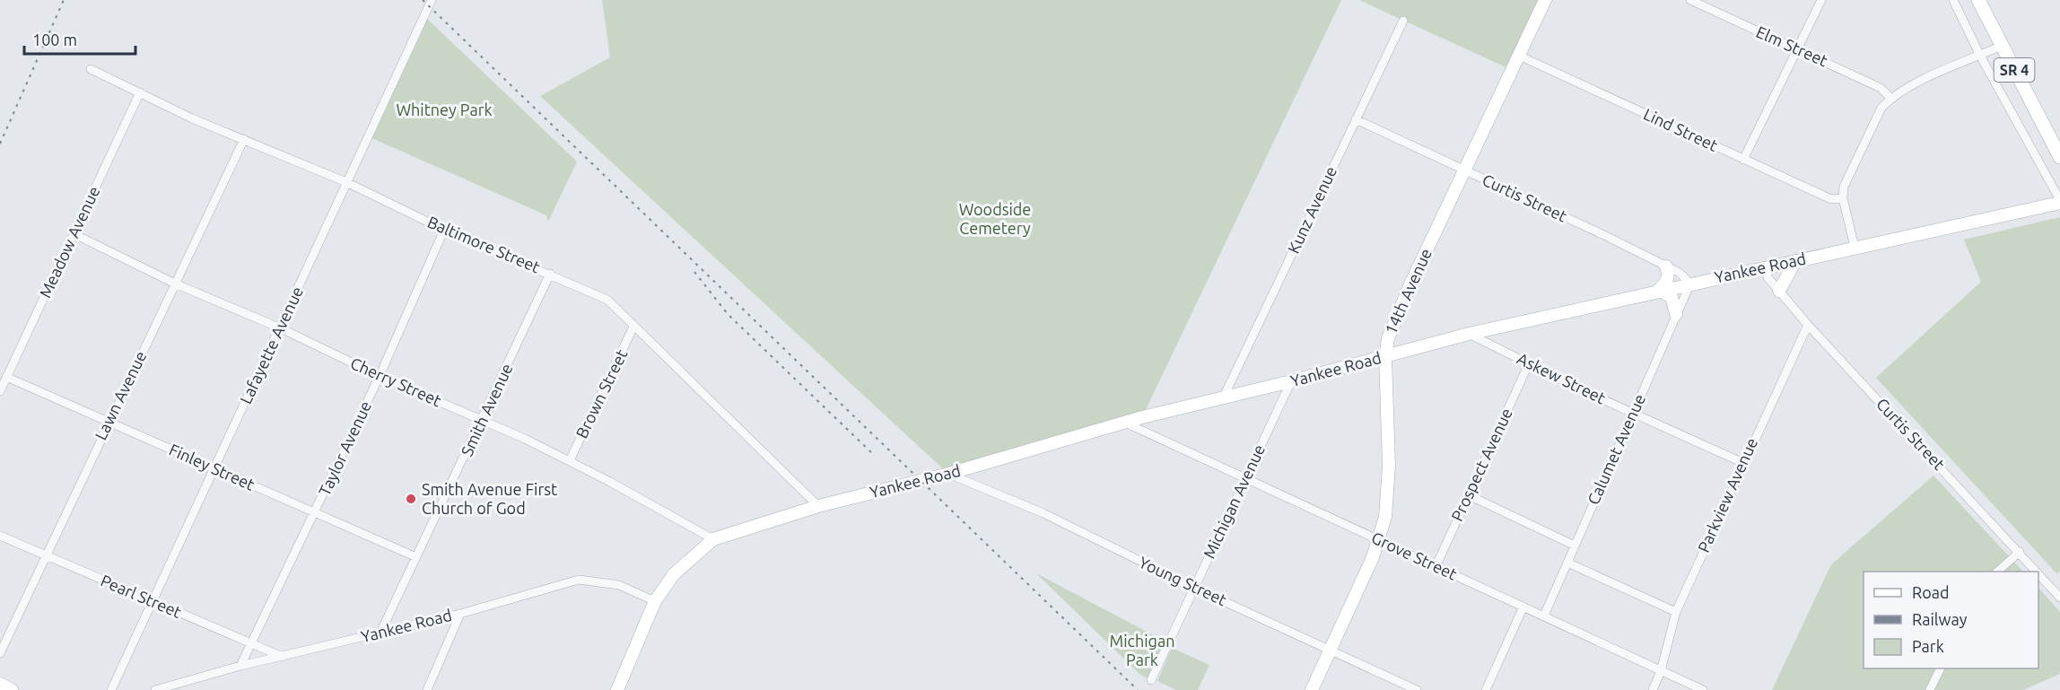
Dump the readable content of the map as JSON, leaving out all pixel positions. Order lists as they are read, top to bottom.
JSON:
{
  "streets": {
    "main road": ["SR 4"],
    "street": [
      "Elm Street",
      "Lind Street",
      "Curtis Street",
      "Kunz Avenue",
      "Meadow Avenue",
      "Baltimore Street",
      "Yankee Road",
      "14th Avenue",
      "Lafayette Avenue",
      "Askew Street",
      "Cherry Street",
      "Brown Street",
      "Lawn Avenue",
      "Smith Avenue",
      "Taylor Avenue",
      "Calumet Avenue",
      "Prospect Avenue",
      "Finley Street",
      "Parkview Avenue",
      "Michigan Avenue",
      "Grove Street",
      "Young Street",
      "Pearl Street"
    ]
  },
  "crossings": [
    ["Lind Street", "14th Avenue"],
    ["Curtis Street", "Kunz Avenue"],
    ["Curtis Street", "Yankee Road"],
    ["Curtis Street", "14th Avenue"],
    ["Curtis Street", "Calumet Avenue"],
    ["Curtis Street", "Parkview Avenue"],
    ["Kunz Avenue", "Yankee Road"],
    ["Meadow Avenue", "Baltimore Street"],
    ["Meadow Avenue", "Cherry Street"],
    ["Meadow Avenue", "Finley Street"],
    ["Baltimore Street", "Yankee Road"],
    ["Baltimore Street", "Lafayette Avenue"],
    ["Baltimore Street", "Brown Street"],
    ["Baltimore Street", "Lawn Avenue"],
    ["Baltimore Street", "Smith Avenue"],
    ["Baltimore Street", "Taylor Avenue"],
    ["Yankee Road", "14th Avenue"],
    ["Yankee Road", "Askew Street"],
    ["Yankee Road", "Cherry Street"],
    ["Yankee Road", "Smith Avenue"],
    ["Yankee Road", "Taylor Avenue"],
    ["Yankee Road", "Calumet Avenue"],
    ["Yankee Road", "Michigan Avenue"],
    ["Yankee Road", "Grove Street"],
    ["Yankee Road", "Young Street"],
    ["Yankee Road", "Pearl Street"],
    ["14th Avenue", "Grove Street"],
    ["14th Avenue", "Young Street"],
    ["Lafayette Avenue", "Cherry Street"],
    ["Lafayette Avenue", "Finley Street"],
    ["Lafayette Avenue", "Pearl Street"],
    ["Askew Street", "Calumet Avenue"],
    ["Askew Street", "Prospect Avenue"],
    ["Askew Street", "Parkview Avenue"],
    ["Cherry Street", "Brown Street"],
    ["Cherry Street", "Lawn Avenue"],
    ["Cherry Street", "Smith Avenue"],
    ["Cherry Street", "Taylor Avenue"],
    ["Lawn Avenue", "Finley Street"],
    ["Lawn Avenue", "Pearl Street"],
    ["Smith Avenue", "Finley Street"],
    ["Taylor Avenue", "Finley Street"],
    ["Taylor Avenue", "Pearl Street"],
    ["Calumet Avenue", "Grove Street"],
    ["Prospect Avenue", "Grove Street"],
    ["Parkview Avenue", "Grove Street"],
    ["Michigan Avenue", "Grove Street"],
    ["Michigan Avenue", "Young Street"]
  ],
  "parks": ["Whitney Park", "Woodside Cemetery", "Michigan Park"],
  "places": ["Smith Avenue First Church of God"],
  "legend": ["Road", "Railway", "Park"],
  "scale_bar": "100 m"
}
